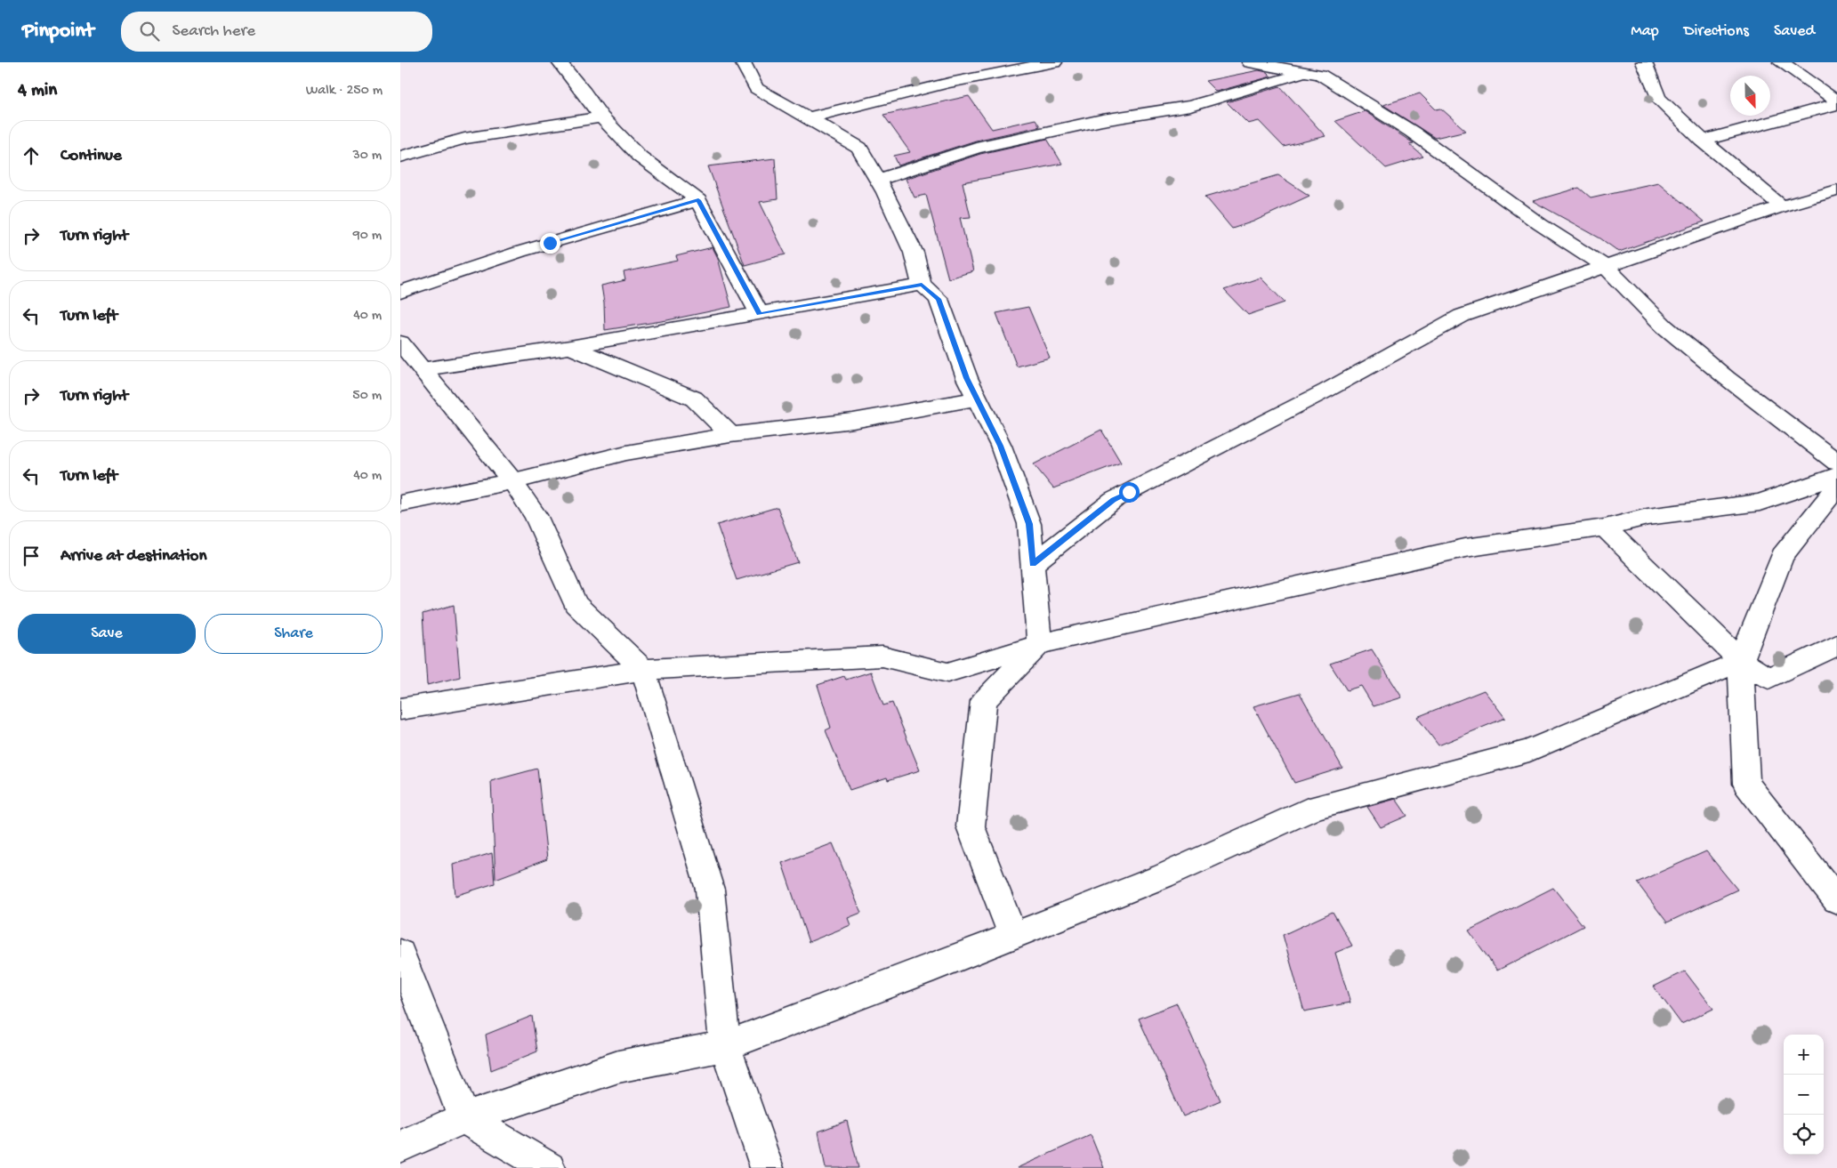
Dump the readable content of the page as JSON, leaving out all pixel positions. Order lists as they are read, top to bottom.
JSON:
{
  "north": "bottom",
  "page": {
    "header": "Pinpoint",
    "search": "Search here",
    "nav": ["Map", "Directions", "Saved"],
    "heading": ["4 min", "Walk · 250 m"],
    "list": [
      ["Continue", "30 m"],
      ["Turn right", "90 m"],
      ["Turn left", "40 m"],
      ["Turn right", "50 m"],
      ["Turn left", "40 m"],
      "Arrive at destination"
    ],
    "buttons": ["Save", "Share"],
    "map_buttons": ["+", "−"]
  }
}
